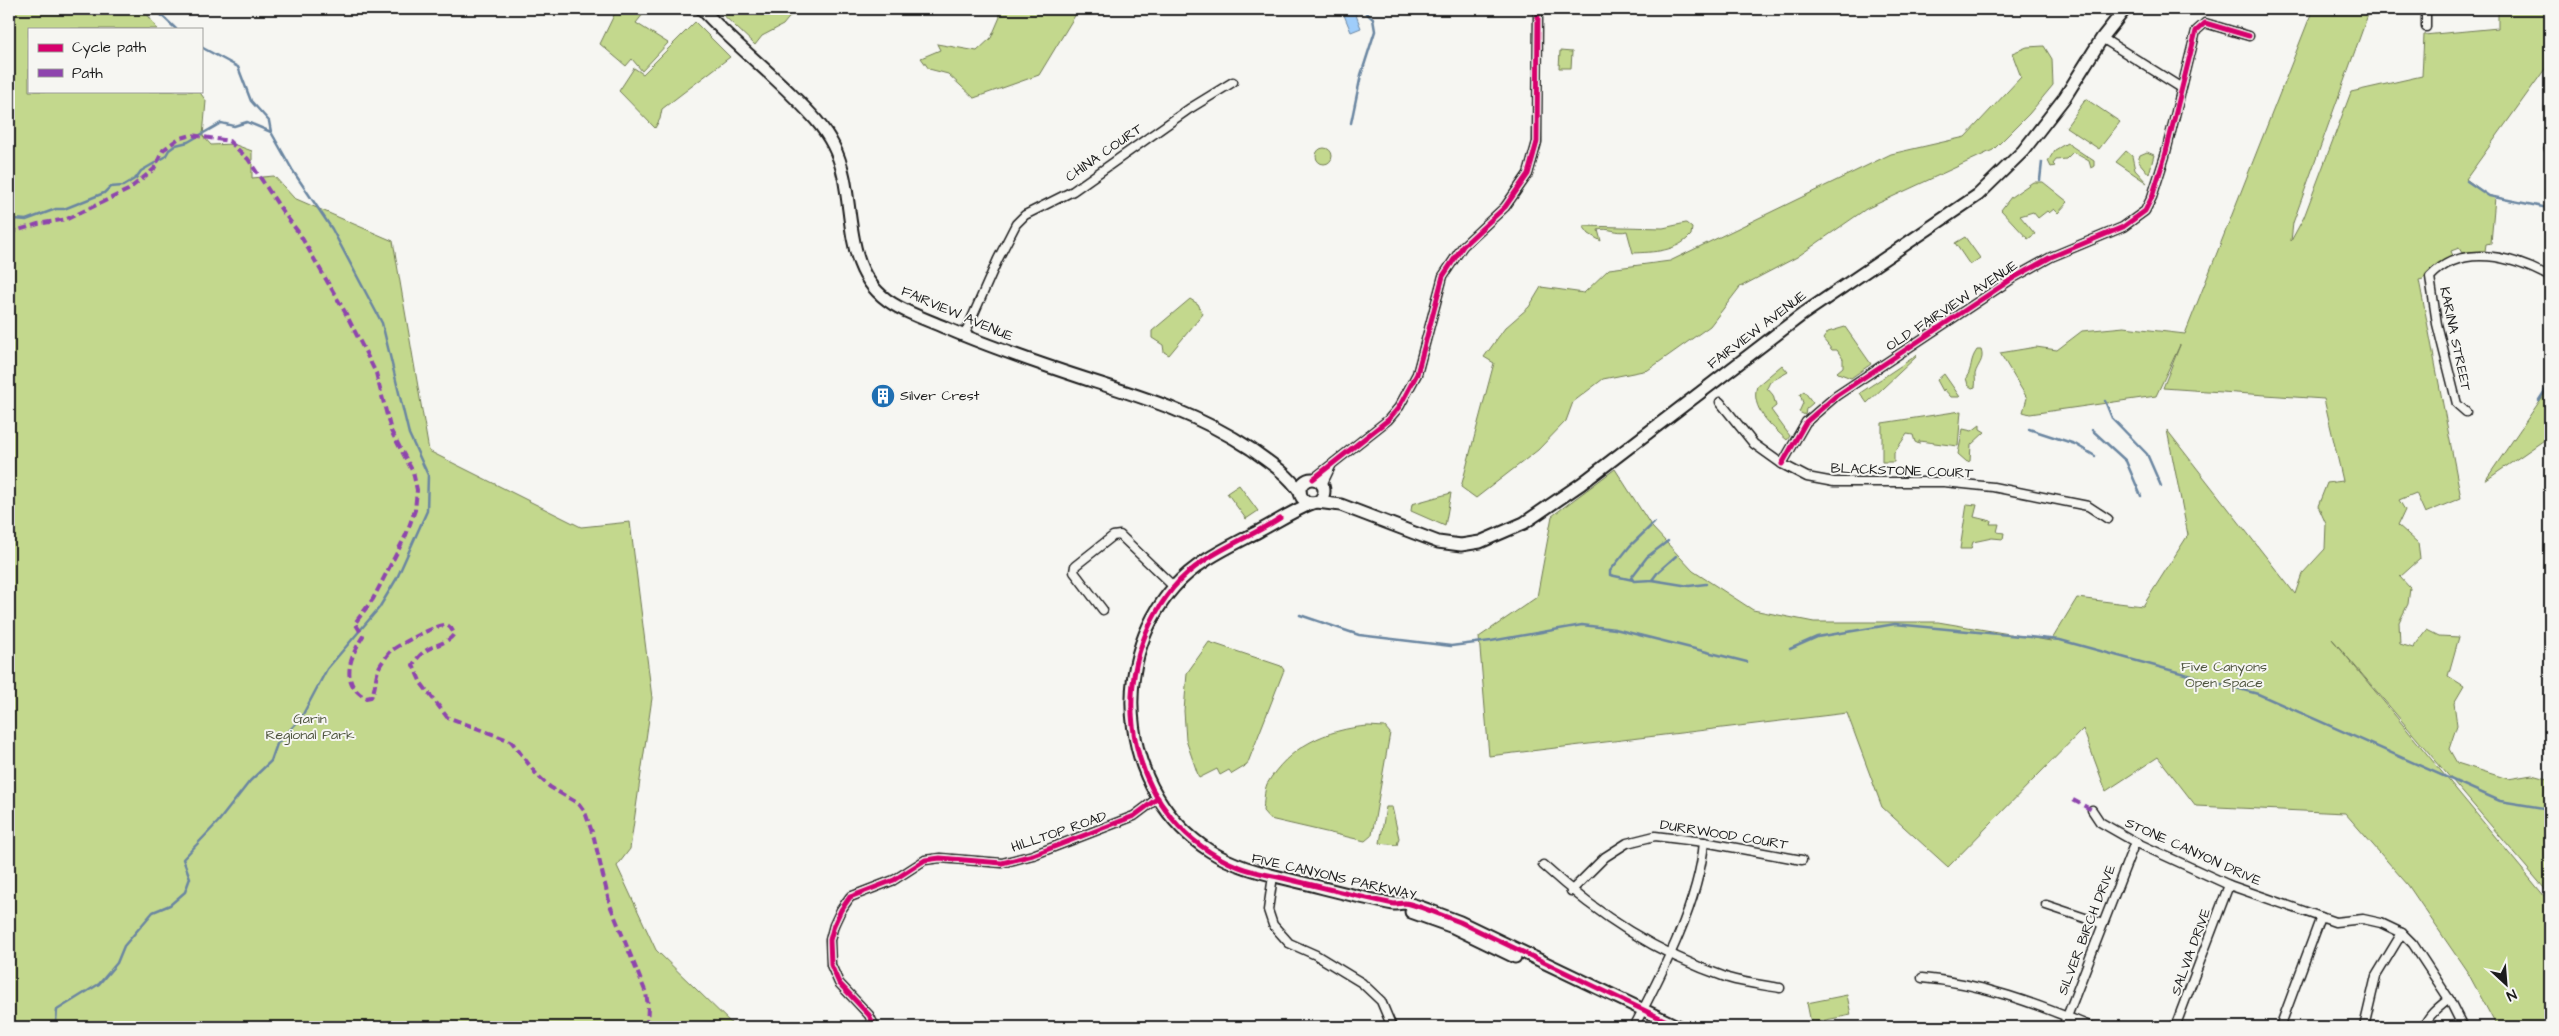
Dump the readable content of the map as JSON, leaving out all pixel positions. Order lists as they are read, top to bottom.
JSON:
{
  "streets": {
    "main road": ["FAIRVIEW AVENUE", "FIVE CANYONS PARKWAY"],
    "street": [
      "CHINA COURT",
      "OLD FAIRVIEW AVENUE",
      "KARINA STREET",
      "BLACKSTONE COURT",
      "HILLTOP ROAD",
      "DURRWOOD COURT",
      "STONE CANYON DRIVE",
      "SILVER BIRCH DRIVE",
      "SALVIA DRIVE"
    ]
  },
  "crossings": [
    ["CHINA COURT", "FAIRVIEW AVENUE"],
    ["OLD FAIRVIEW AVENUE", "BLACKSTONE COURT"],
    ["FAIRVIEW AVENUE", "FIVE CANYONS PARKWAY"],
    ["HILLTOP ROAD", "FIVE CANYONS PARKWAY"],
    ["STONE CANYON DRIVE", "SILVER BIRCH DRIVE"],
    ["STONE CANYON DRIVE", "SALVIA DRIVE"]
  ],
  "parks": ["Five Canyons Open Space", "Garin Regional Park"],
  "places": {
    "building": ["Silver Crest"]
  },
  "legend": ["Cycle path", "Path"],
  "north": "bottom right"
}
